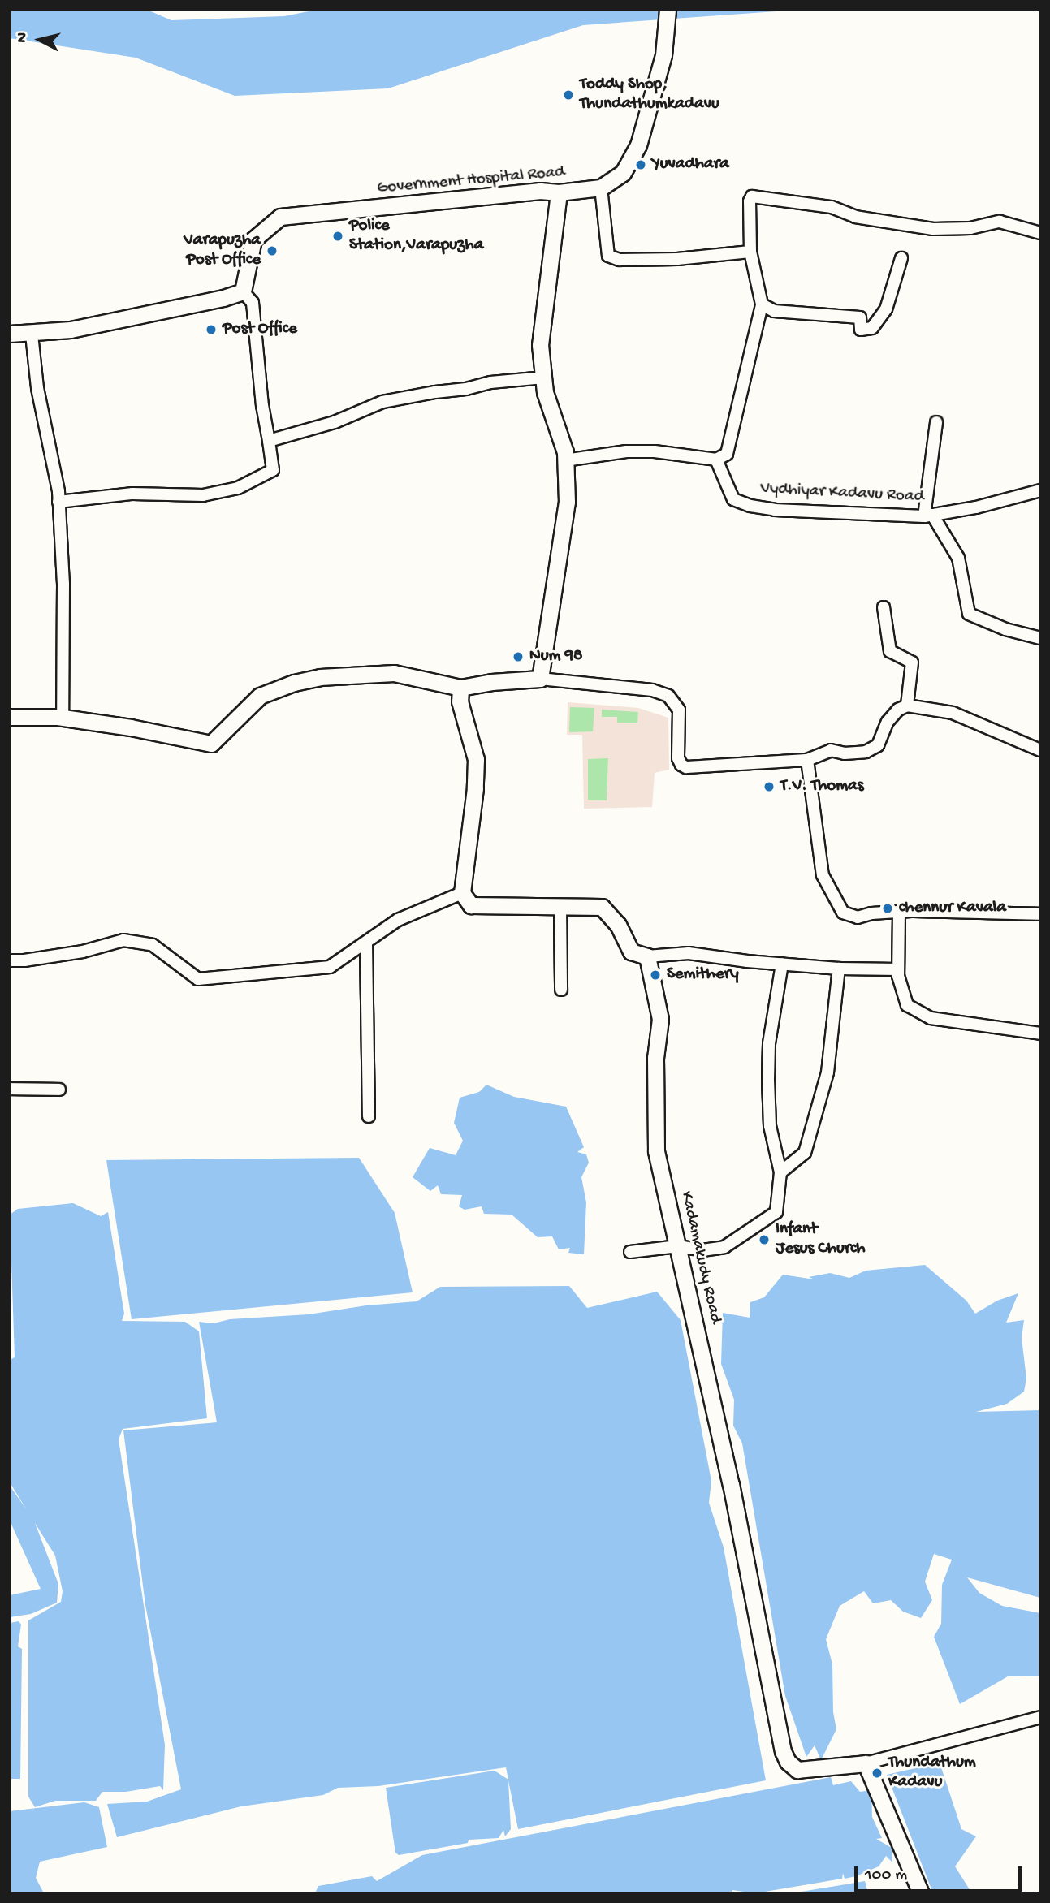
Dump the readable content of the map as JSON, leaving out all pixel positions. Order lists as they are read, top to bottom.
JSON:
{
  "streets": {
    "street": ["Government Hospital Road", "Vydhiyar Kadavu Road", "Kadamakudy Road"]
  },
  "places": [
    "Toddy Shop, Thundathumkadavu",
    "Yuvadhara",
    "Police Station,Varapuzha",
    "Varapuzha Post Office",
    "Post Office",
    "Num 98",
    "T.V. Thomas",
    "chennur Kavala",
    "Semithery",
    "Infant Jesus Church",
    "Thundathum Kadavu"
  ],
  "scale_bar": "100 m",
  "north": "left"
}
